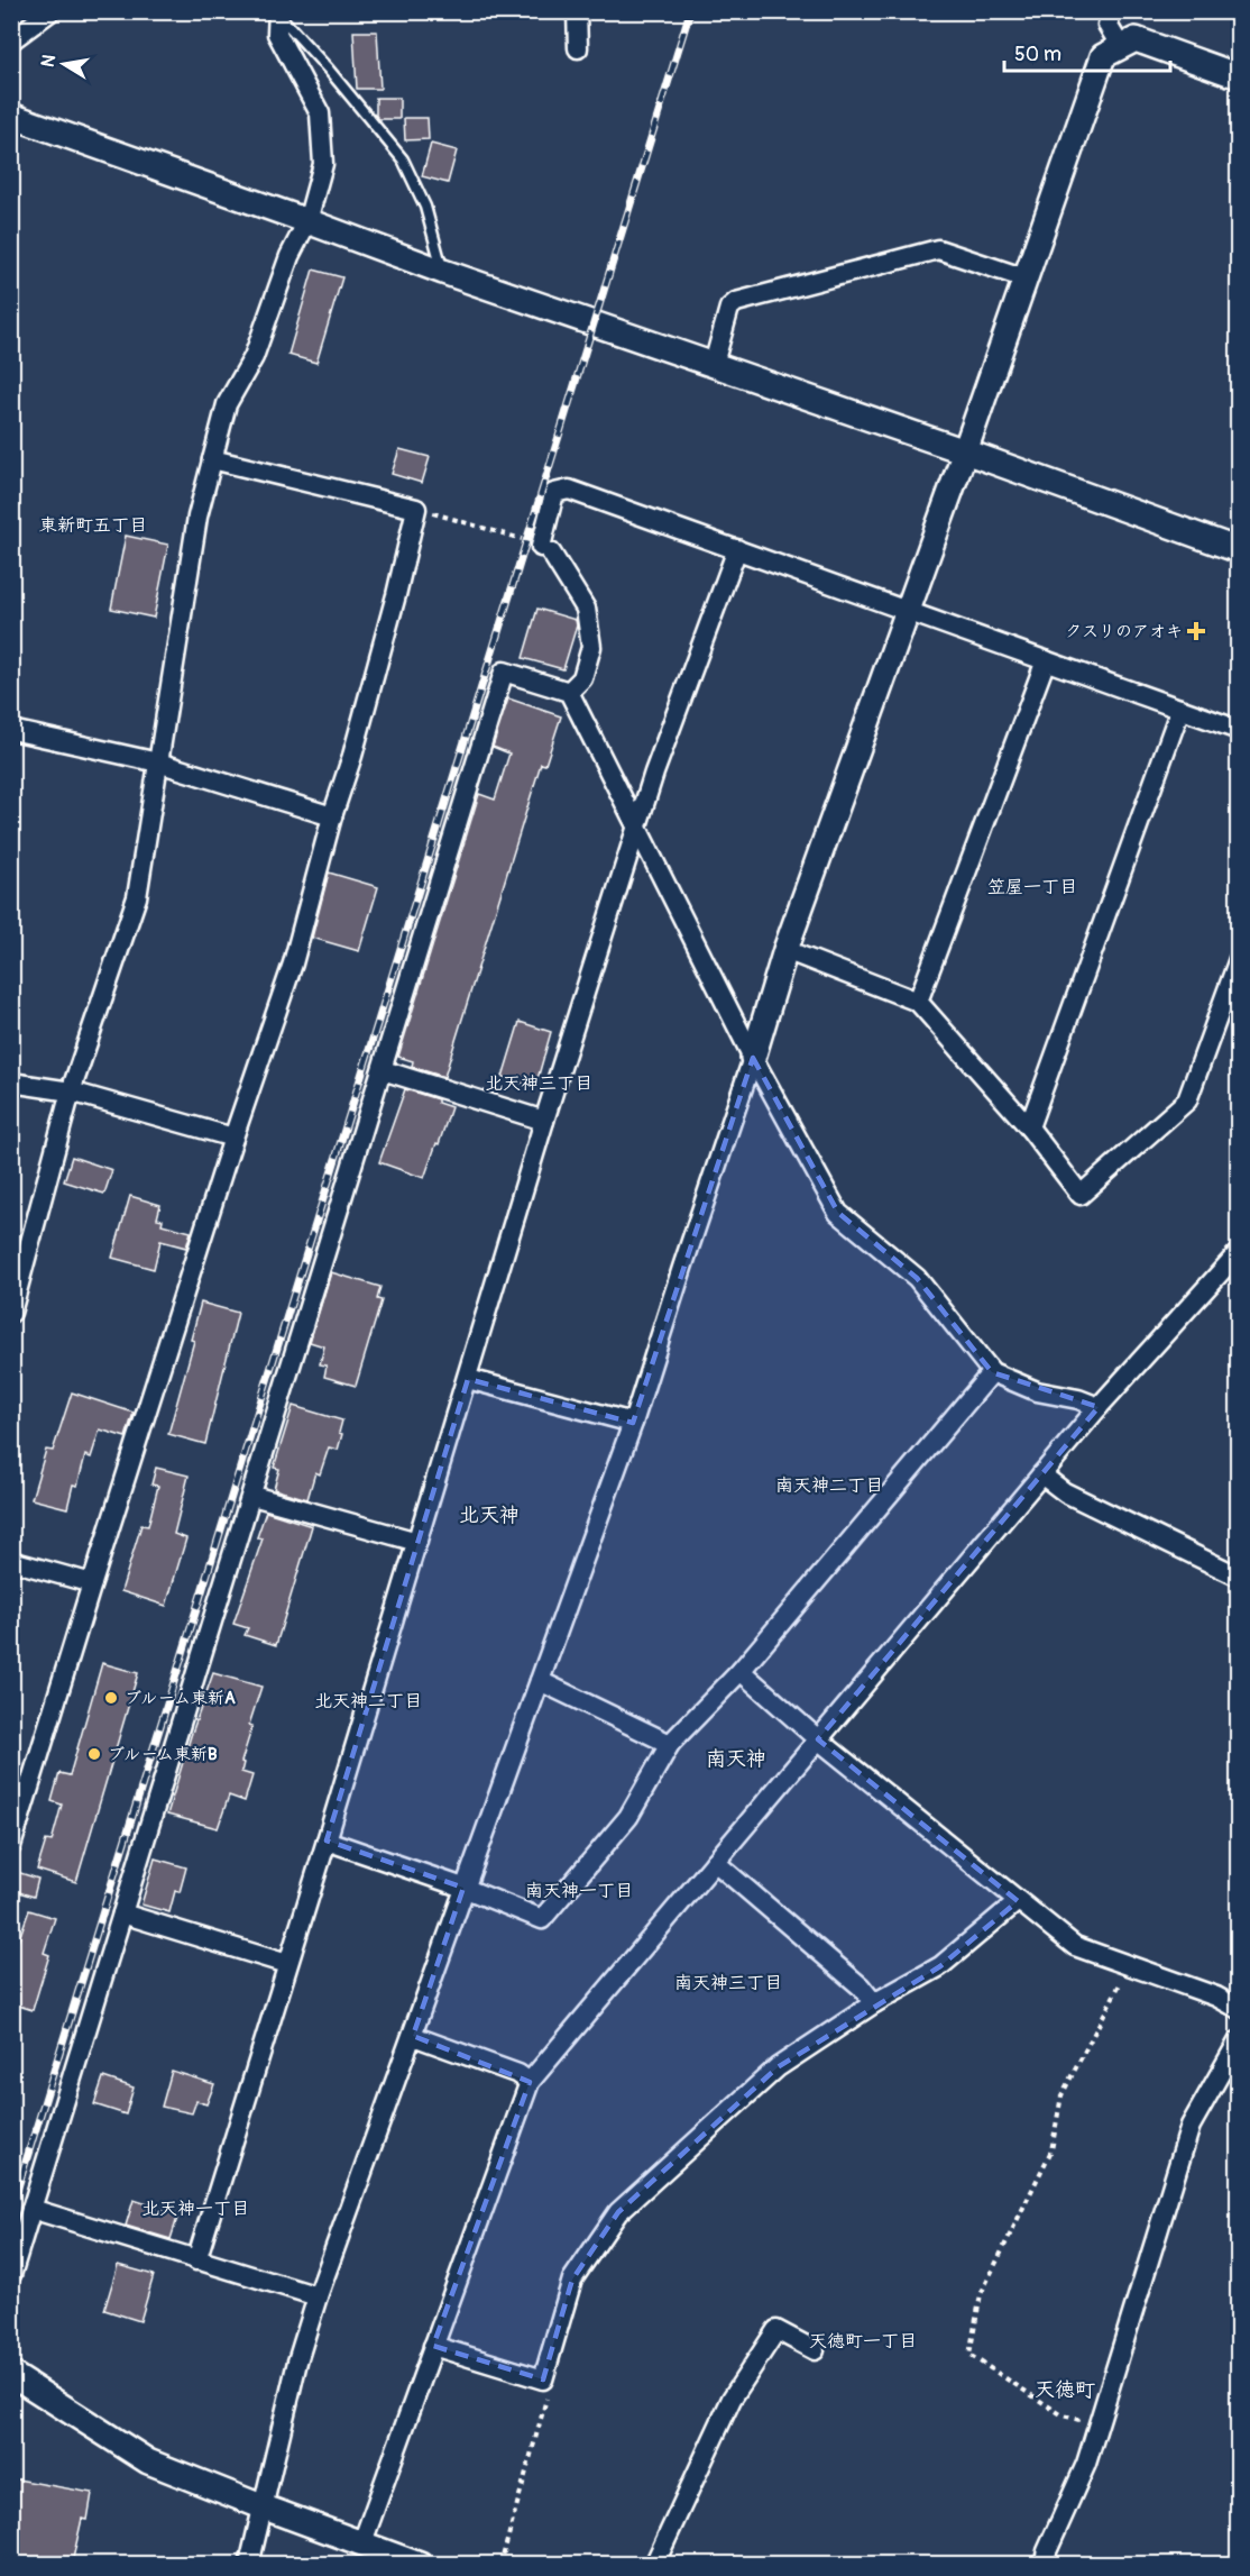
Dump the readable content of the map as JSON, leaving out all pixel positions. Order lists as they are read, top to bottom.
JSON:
{
  "districts": [
    "東新町五丁目",
    "笠屋一丁目",
    "北天神三丁目",
    "南天神二丁目",
    "北天神",
    "北天神二丁目",
    "南天神",
    "南天神一丁目",
    "南天神三丁目",
    "北天神一丁目",
    "天徳町一丁目",
    "天徳町"
  ],
  "places": {
    "health": ["クスリのアオキ"],
    "other": ["ブルーム東新A", "ブルーム東新B"]
  },
  "scale_bar": "50 m",
  "north": "left"
}
